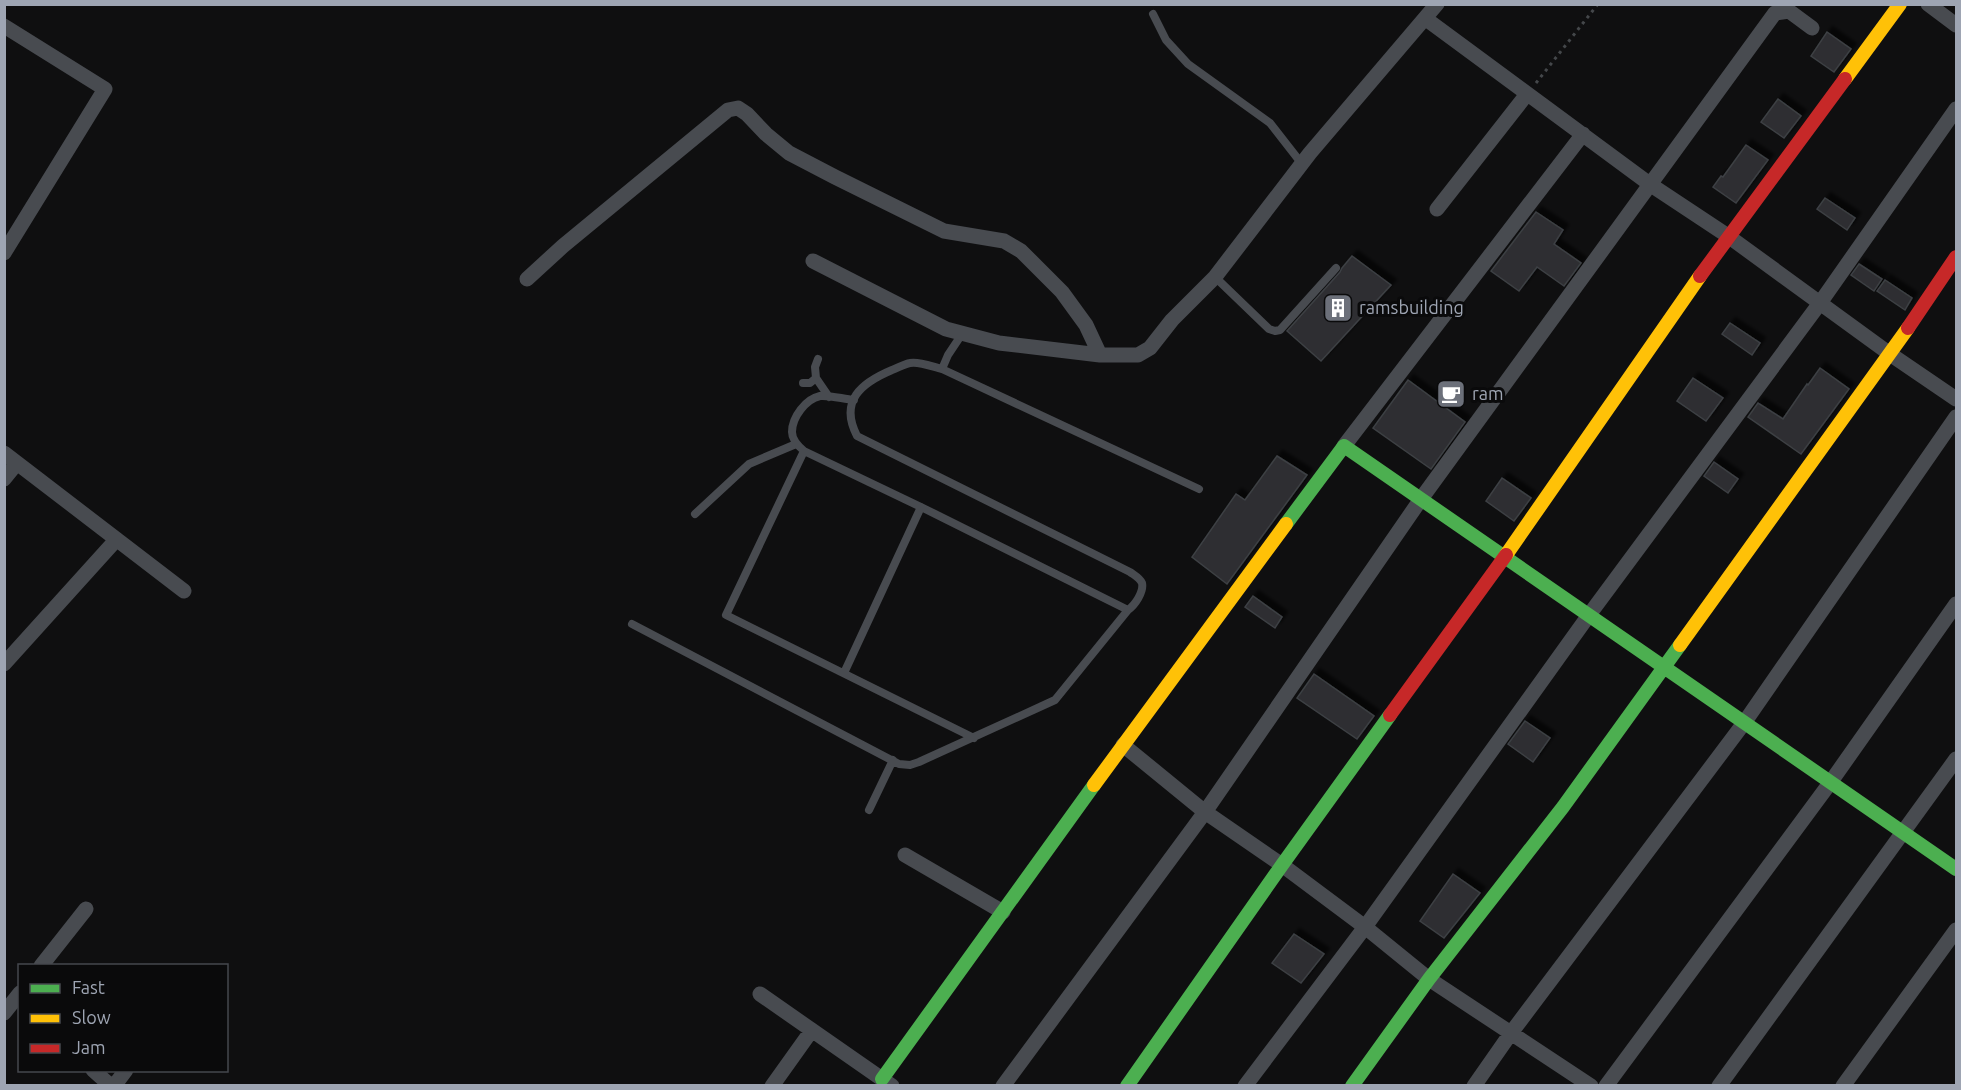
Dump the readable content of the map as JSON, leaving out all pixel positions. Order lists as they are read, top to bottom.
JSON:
{
  "places": {
    "building": ["ramsbuilding"],
    "cafe": ["ram"]
  },
  "legend": ["Fast", "Slow", "Jam"]
}
